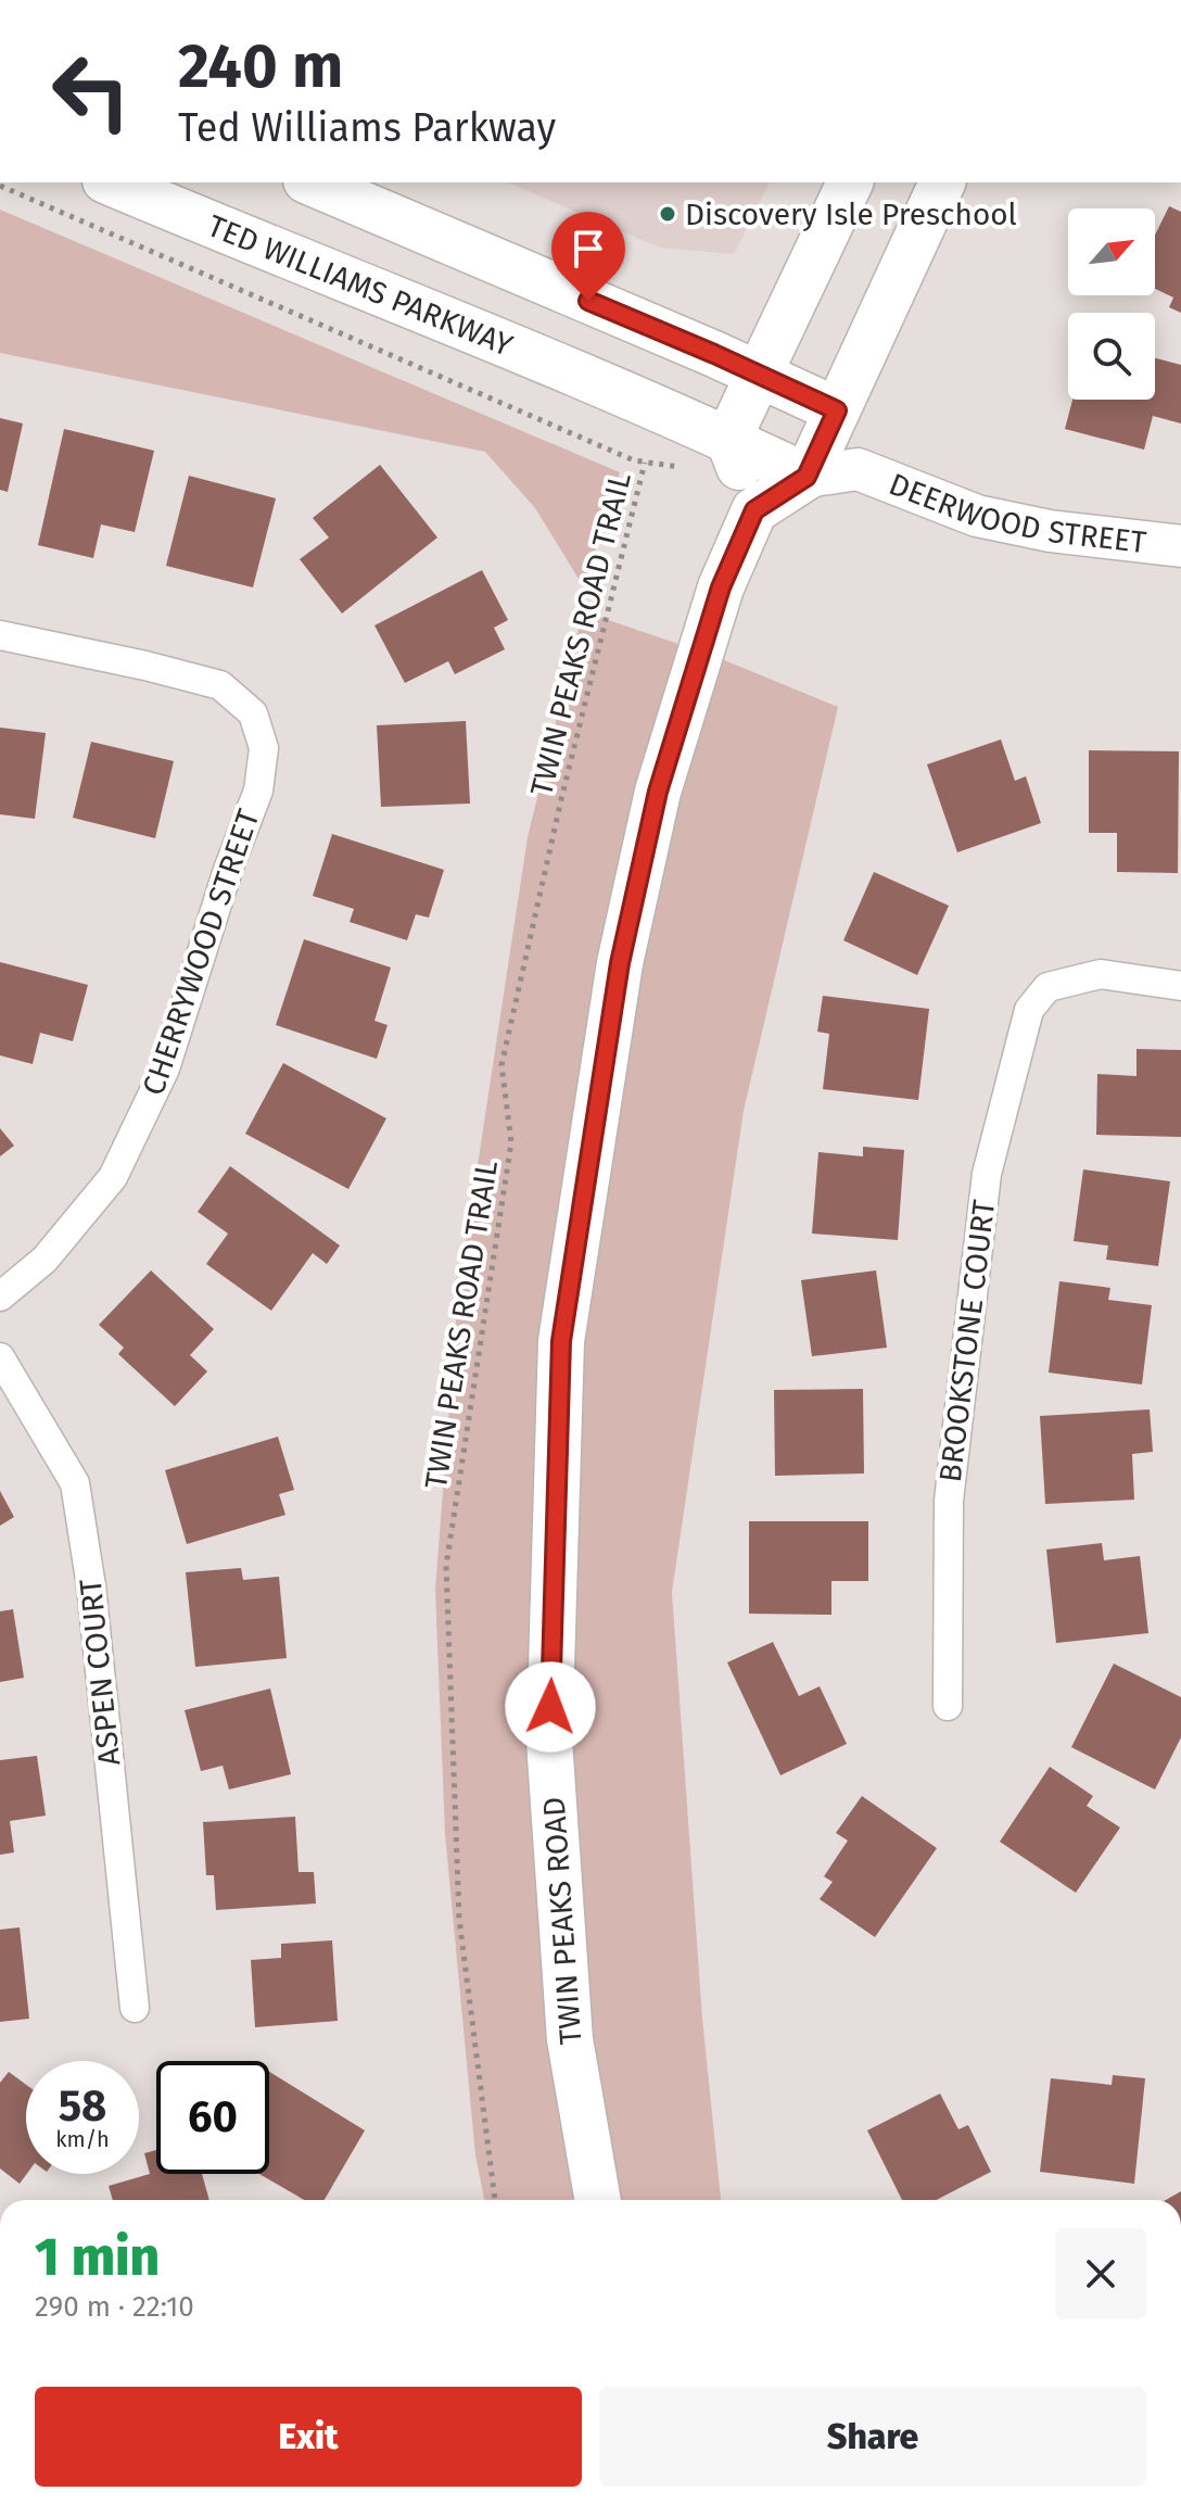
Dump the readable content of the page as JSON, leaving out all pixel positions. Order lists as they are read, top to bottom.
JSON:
{
  "streets": {
    "main road": ["TED WILLIAMS PARKWAY", "TWIN PEAKS ROAD"],
    "street": [
      "DEERWOOD STREET",
      "CHERRYWOOD STREET",
      "BROOKSTONE COURT",
      "ASPEN COURT"
    ],
    "path": ["TWIN PEAKS ROAD TRAIL"]
  },
  "crossings": [
    ["TED WILLIAMS PARKWAY", "DEERWOOD STREET"],
    ["TED WILLIAMS PARKWAY", "TWIN PEAKS ROAD"]
  ],
  "places": ["Discovery Isle Preschool"],
  "north": "top right",
  "page": {
    "turn": ["240 m", "Ted Williams Parkway"],
    "speed": "58 km/h",
    "limit": "60",
    "heading": ["1 min", "290 m · 22:10"],
    "buttons": ["Exit", "Share"]
  }
}
